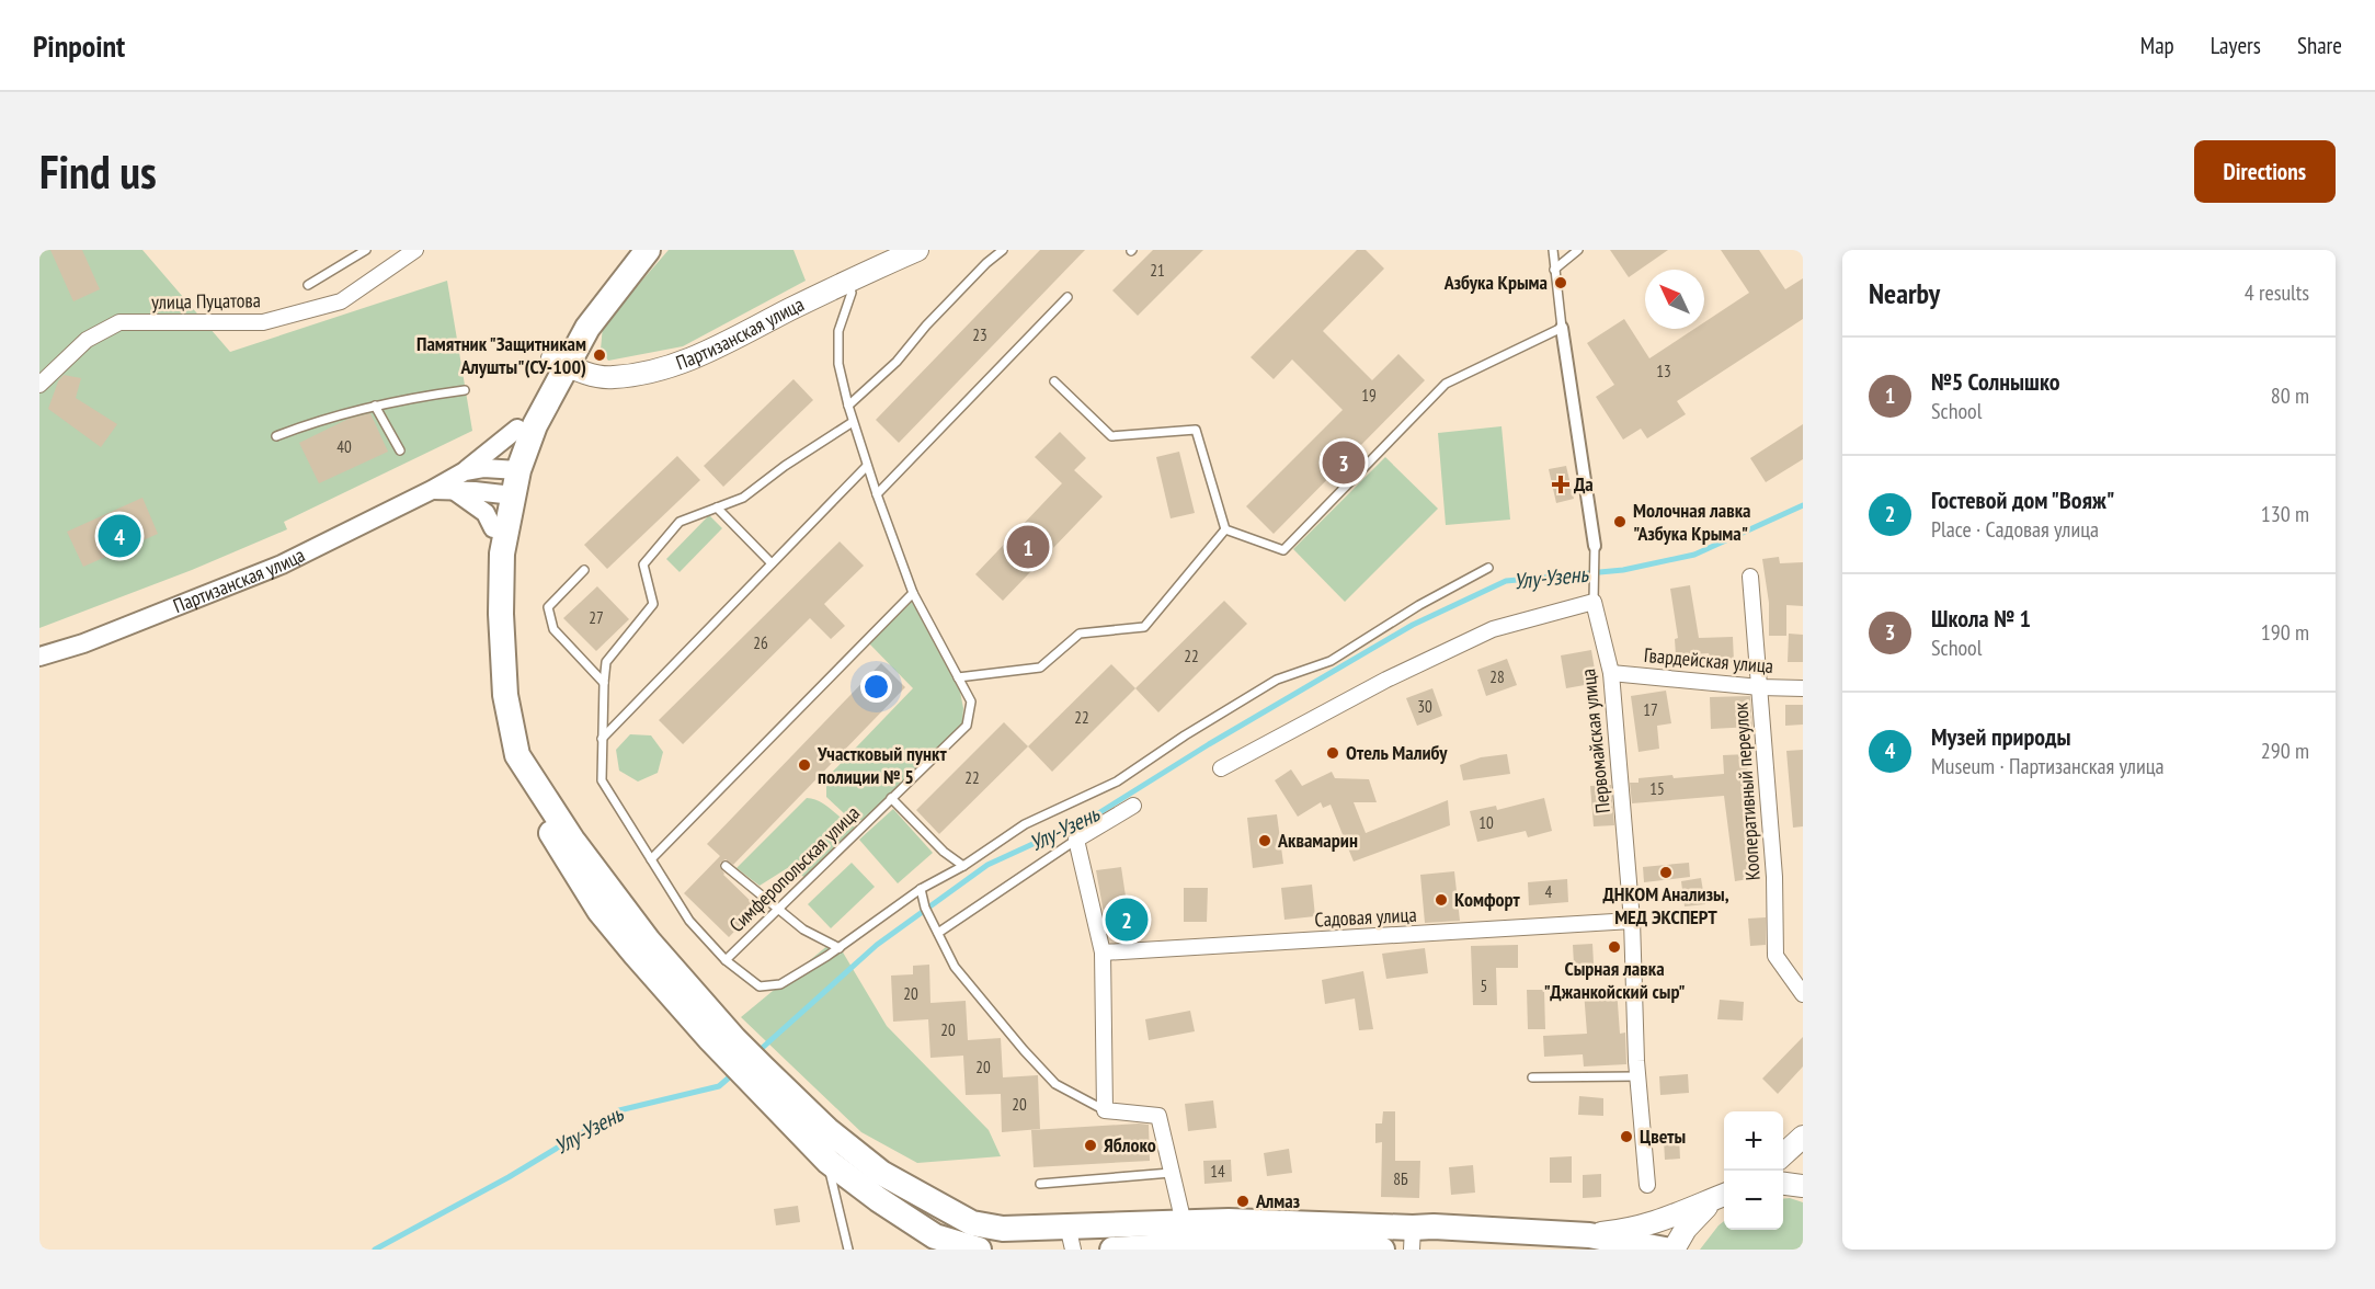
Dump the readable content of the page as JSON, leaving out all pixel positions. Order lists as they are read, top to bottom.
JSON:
{
  "streets": {
    "main road": ["Партизанская улица"],
    "street": [
      "улица Пуцатова",
      "Гвардейская улица",
      "Первомайская улица",
      "Кооперативный переулок",
      "Садовая улица"
    ],
    "lane": ["Симферопольская улица"]
  },
  "crossings": [
    ["Партизанская улица", "Симферопольская улица"],
    ["Гвардейская улица", "Первомайская улица"],
    ["Гвардейская улица", "Кооперативный переулок"],
    ["Первомайская улица", "Садовая улица"]
  ],
  "water": ["Улу-Узень"],
  "places": {
    "other": [
      "Азбука Крыма",
      "Памятник \"Защитникам Алушты\"(СУ-100)",
      "Молочная лавка \"Азбука Крыма\"",
      "Отель Малибу",
      "Участковый пункт полиции № 5",
      "Аквамарин",
      "ДНКОМ Анализы, МЕД ЭКСПЕРТ",
      "Комфорт",
      "Сырная лавка \"Джанкойский сыр\"",
      "Цветы",
      "Яблоко",
      "Алмаз"
    ],
    "health": ["Да"]
  },
  "house_numbers": [
    "21",
    "23",
    "13",
    "19",
    "40",
    "27",
    "26",
    "22",
    "28",
    "30",
    "17",
    "22",
    "22",
    "15",
    "10",
    "4",
    "5",
    "20",
    "20",
    "20",
    "20",
    "14",
    "8Б"
  ],
  "north": "top left",
  "page": {
    "header": "Pinpoint",
    "nav": ["Map", "Layers", "Share"],
    "buttons": "Directions",
    "title": "Find us",
    "heading": ["Nearby", "4 results"],
    "list": [
      {
        "mark": "1",
        "name": "№5 Солнышко",
        "note": "School",
        "value": "80 m"
      },
      {
        "mark": "2",
        "name": "Гостевой дом \"Вояж\"",
        "note": "Place · Садовая улица",
        "value": "130 m"
      },
      {
        "mark": "3",
        "name": "Школа № 1",
        "note": "School",
        "value": "190 m"
      },
      {
        "mark": "4",
        "name": "Музей природы",
        "note": "Museum · Партизанская улица",
        "value": "290 m"
      }
    ],
    "pins": [
      "3",
      "4",
      "1",
      "2"
    ],
    "map_buttons": ["+", "−"]
  }
}
